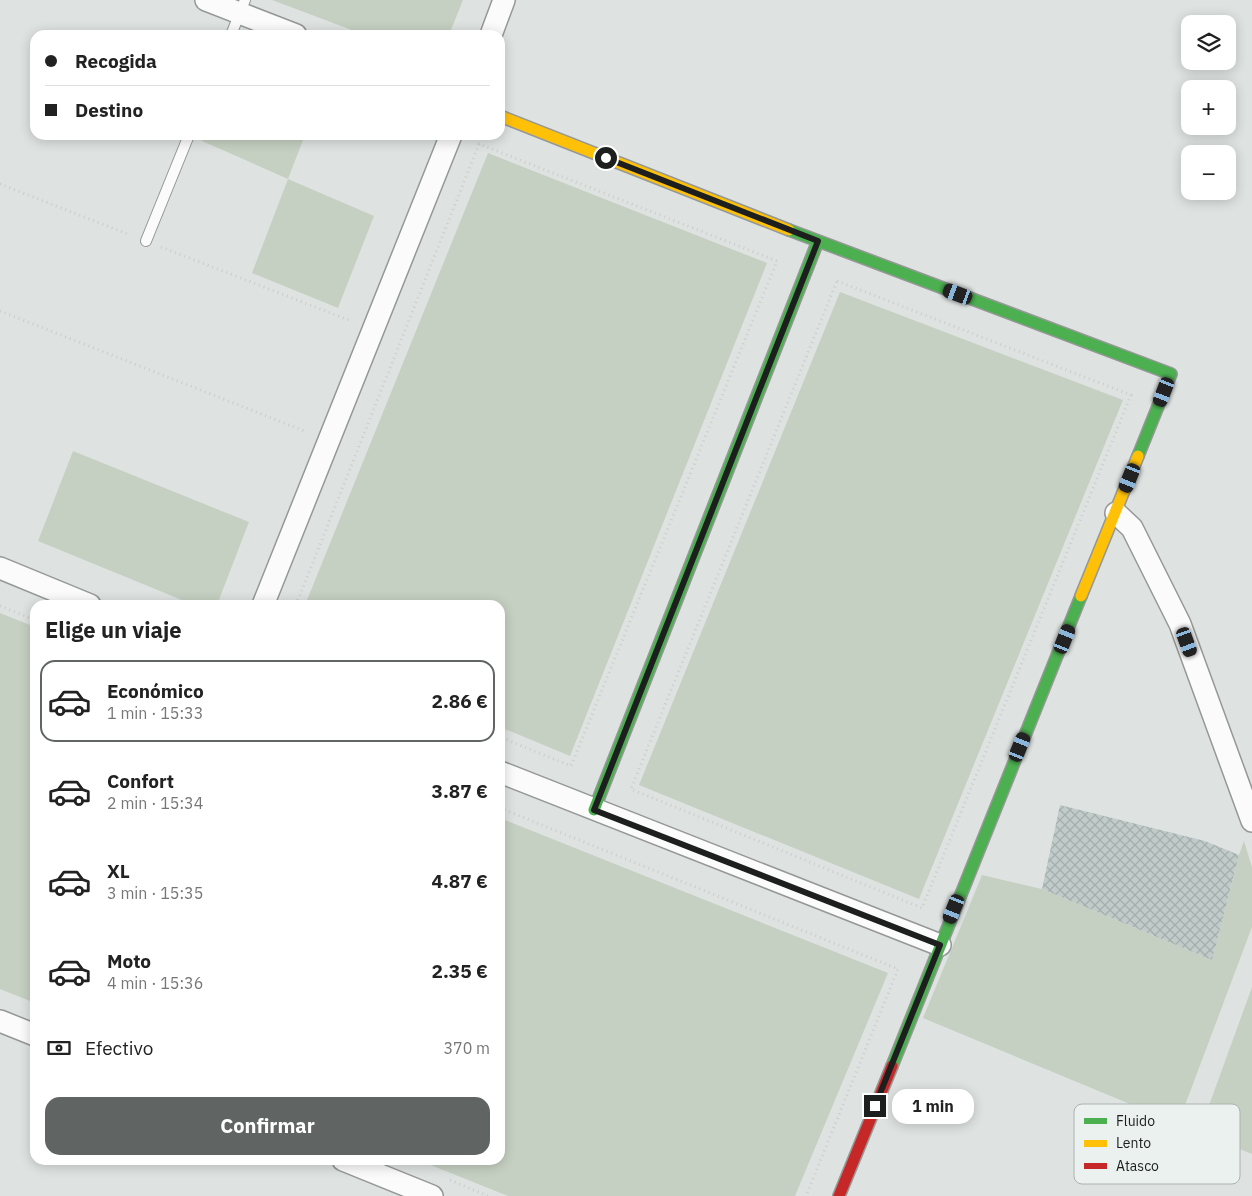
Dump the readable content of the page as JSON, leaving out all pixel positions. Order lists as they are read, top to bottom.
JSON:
{
  "legend": ["Fluido", "Lento", "Atasco"],
  "page": {
    "map_buttons": ["+", "−"],
    "banner": ["Recogida", "Destino"],
    "heading": "Elige un viaje",
    "list": [
      {
        "name": "Económico",
        "note": "1 min · 15:33",
        "value": "2.86 €"
      },
      {
        "name": "Confort",
        "note": "2 min · 15:34",
        "value": "3.87 €"
      },
      {
        "name": "XL",
        "note": "3 min · 15:35",
        "value": "4.87 €"
      },
      {
        "name": "Moto",
        "note": "4 min · 15:36",
        "value": "2.35 €"
      }
    ],
    "pay": ["Efectivo", "370 m"],
    "buttons": "Confirmar",
    "bubble": "1 min"
  }
}
